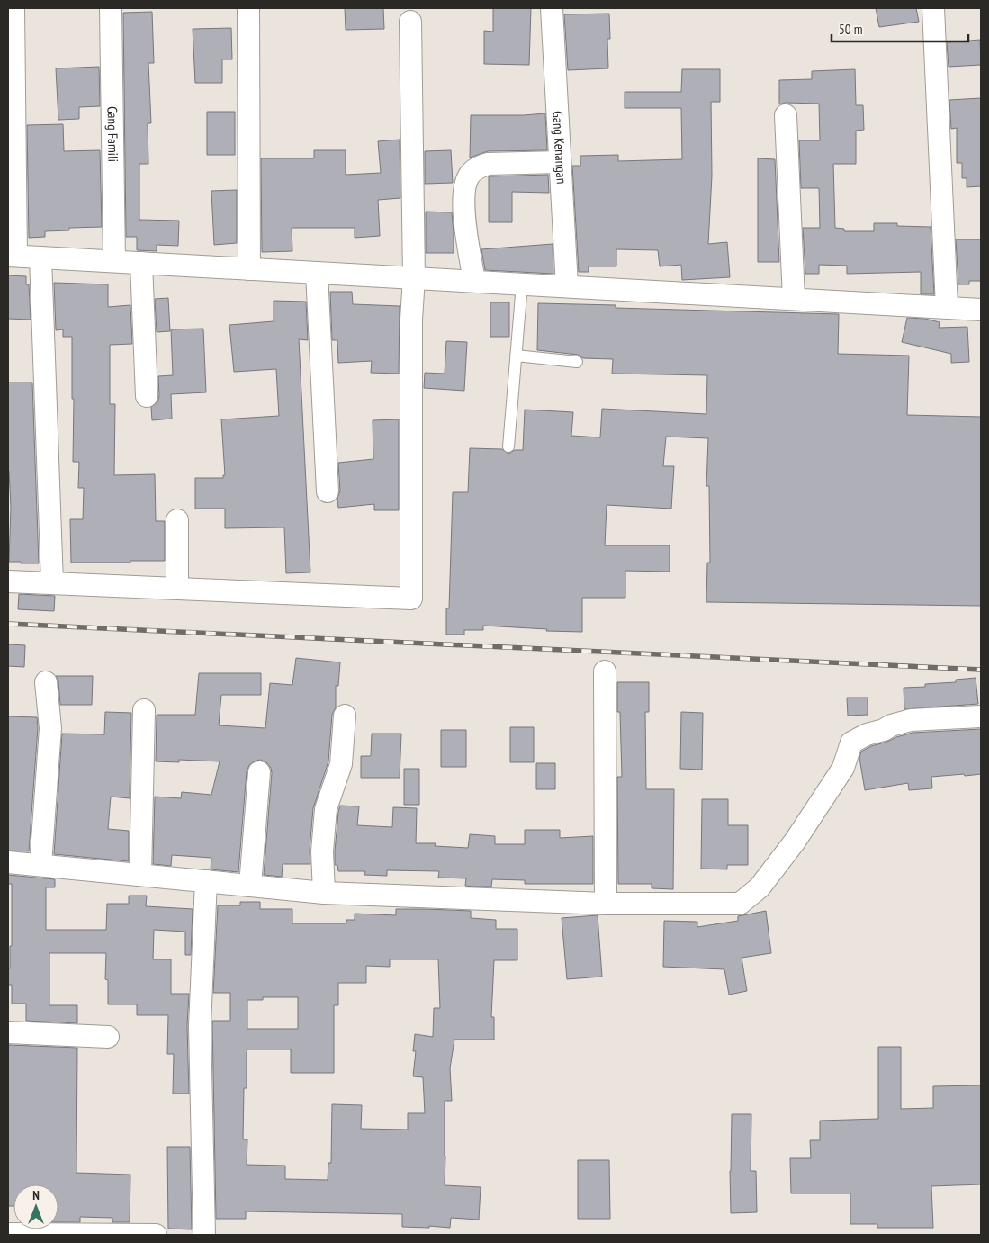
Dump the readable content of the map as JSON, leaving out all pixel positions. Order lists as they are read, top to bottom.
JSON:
{
  "streets": {
    "street": ["Gang Famili", "Gang Kenangan"]
  },
  "scale_bar": "50 m",
  "north": "top"
}
